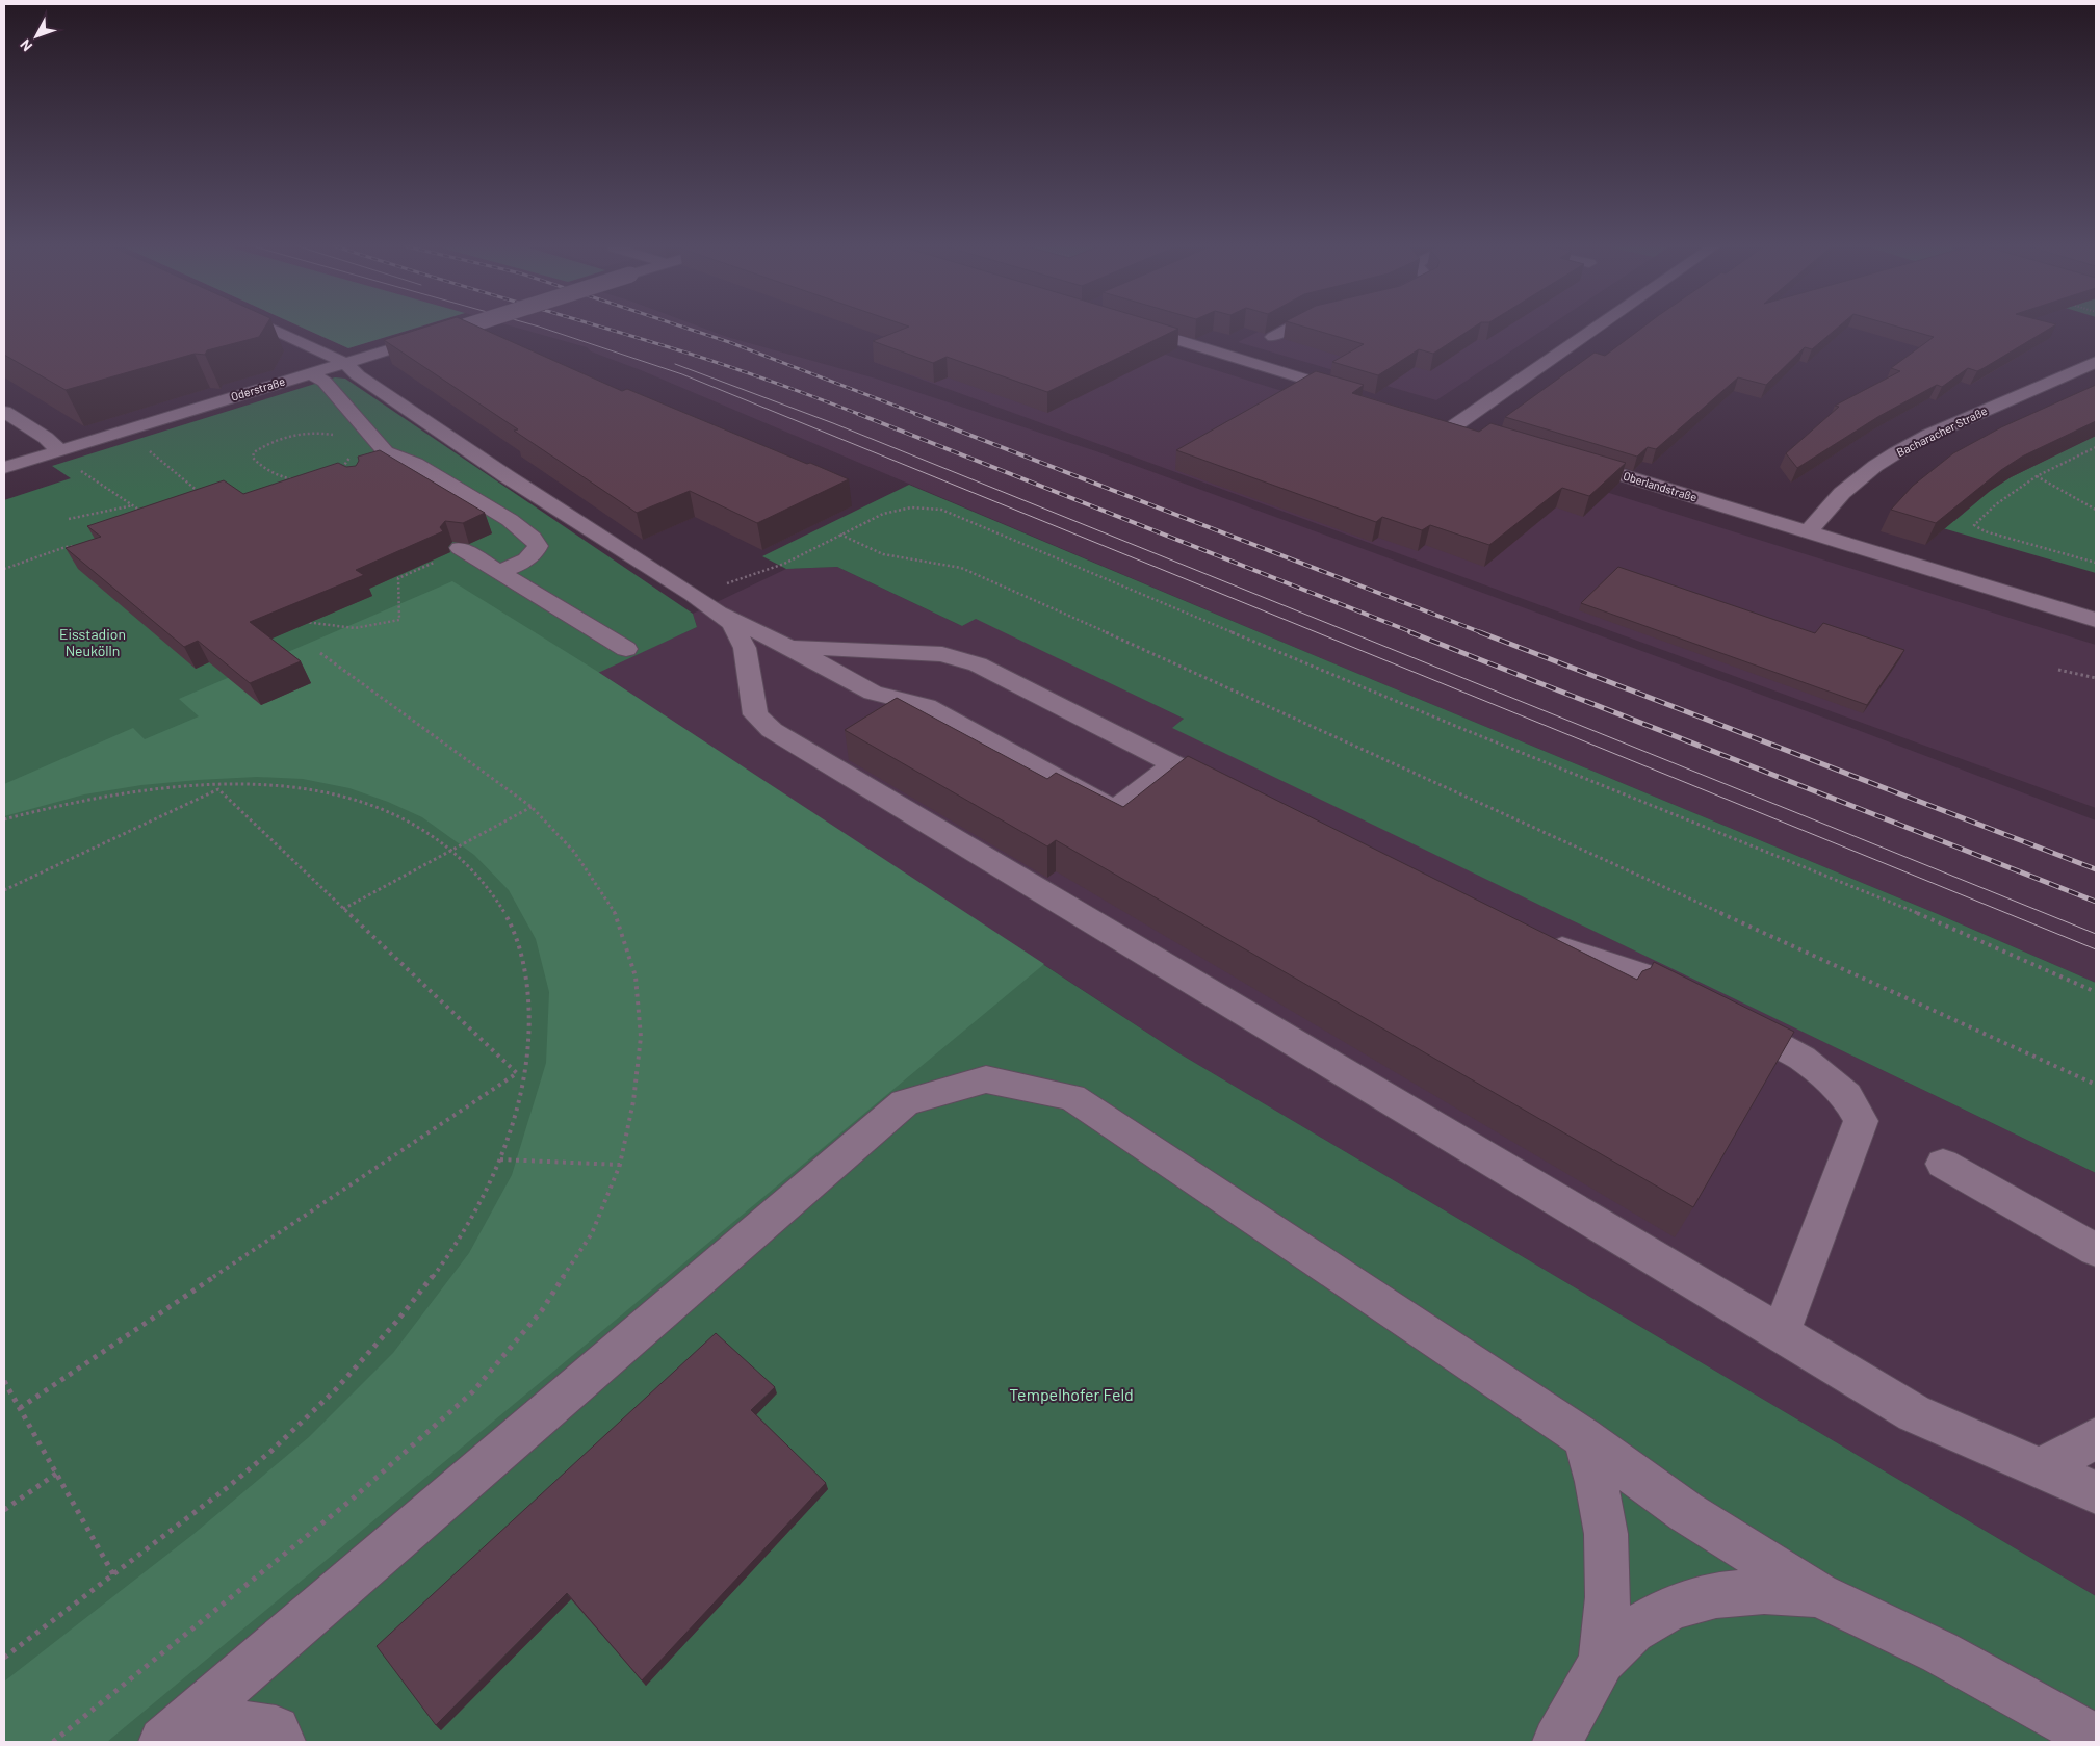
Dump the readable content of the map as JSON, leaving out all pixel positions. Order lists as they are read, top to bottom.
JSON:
{
  "streets": {
    "street": ["Oderstraße", "Bacharacher Straße", "Oberlandstraße"]
  },
  "crossings": [
    ["Bacharacher Straße", "Oberlandstraße"]
  ],
  "parks": ["Eisstadion Neukölln", "Tempelhofer Feld"],
  "north": "bottom left"
}
